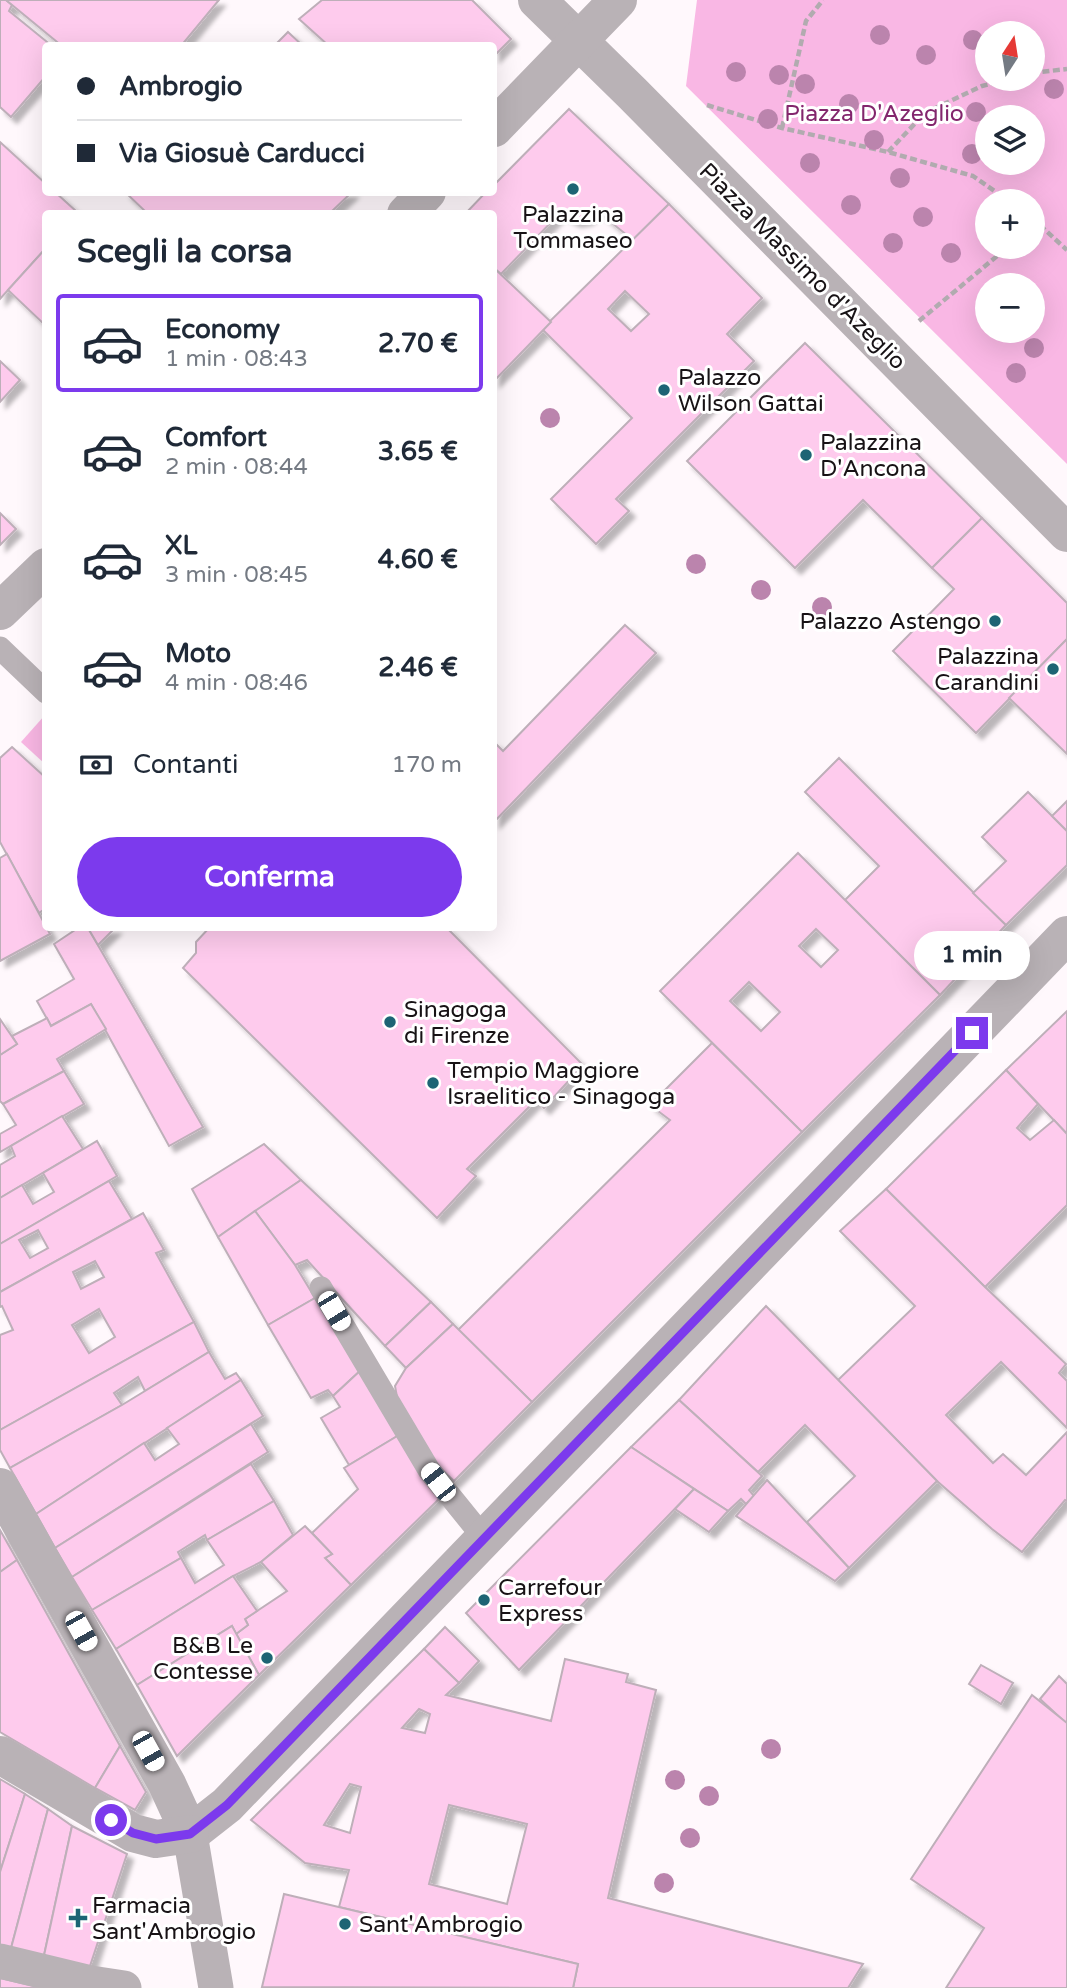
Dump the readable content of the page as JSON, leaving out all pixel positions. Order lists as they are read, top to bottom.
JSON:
{
  "streets": {
    "street": ["Piazza Massimo d'Azeglio"]
  },
  "parks": ["Piazza D'Azeglio"],
  "places": {
    "other": [
      "Palazzina Tommaseo",
      "Palazzo Wilson Gattai",
      "Palazzina D'Ancona",
      "Palazzo Astengo",
      "Palazzina Carandini",
      "Sinagoga di Firenze",
      "Tempio Maggiore Israelitico - Sinagoga",
      "Carrefour Express",
      "B&B Le Contesse",
      "Sant'Ambrogio"
    ],
    "health": ["Farmacia Sant'Ambrogio"]
  },
  "north": "top",
  "page": {
    "map_buttons": ["+", "−"],
    "banner": ["Ambrogio", "Via Giosuè Carducci"],
    "heading": "Scegli la corsa",
    "list": [
      {
        "name": "Economy",
        "note": "1 min · 08:43",
        "value": "2.70 €"
      },
      {
        "name": "Comfort",
        "note": "2 min · 08:44",
        "value": "3.65 €"
      },
      {
        "name": "XL",
        "note": "3 min · 08:45",
        "value": "4.60 €"
      },
      {
        "name": "Moto",
        "note": "4 min · 08:46",
        "value": "2.46 €"
      }
    ],
    "pay": ["Contanti", "170 m"],
    "buttons": "Conferma",
    "bubble": "1 min"
  }
}
